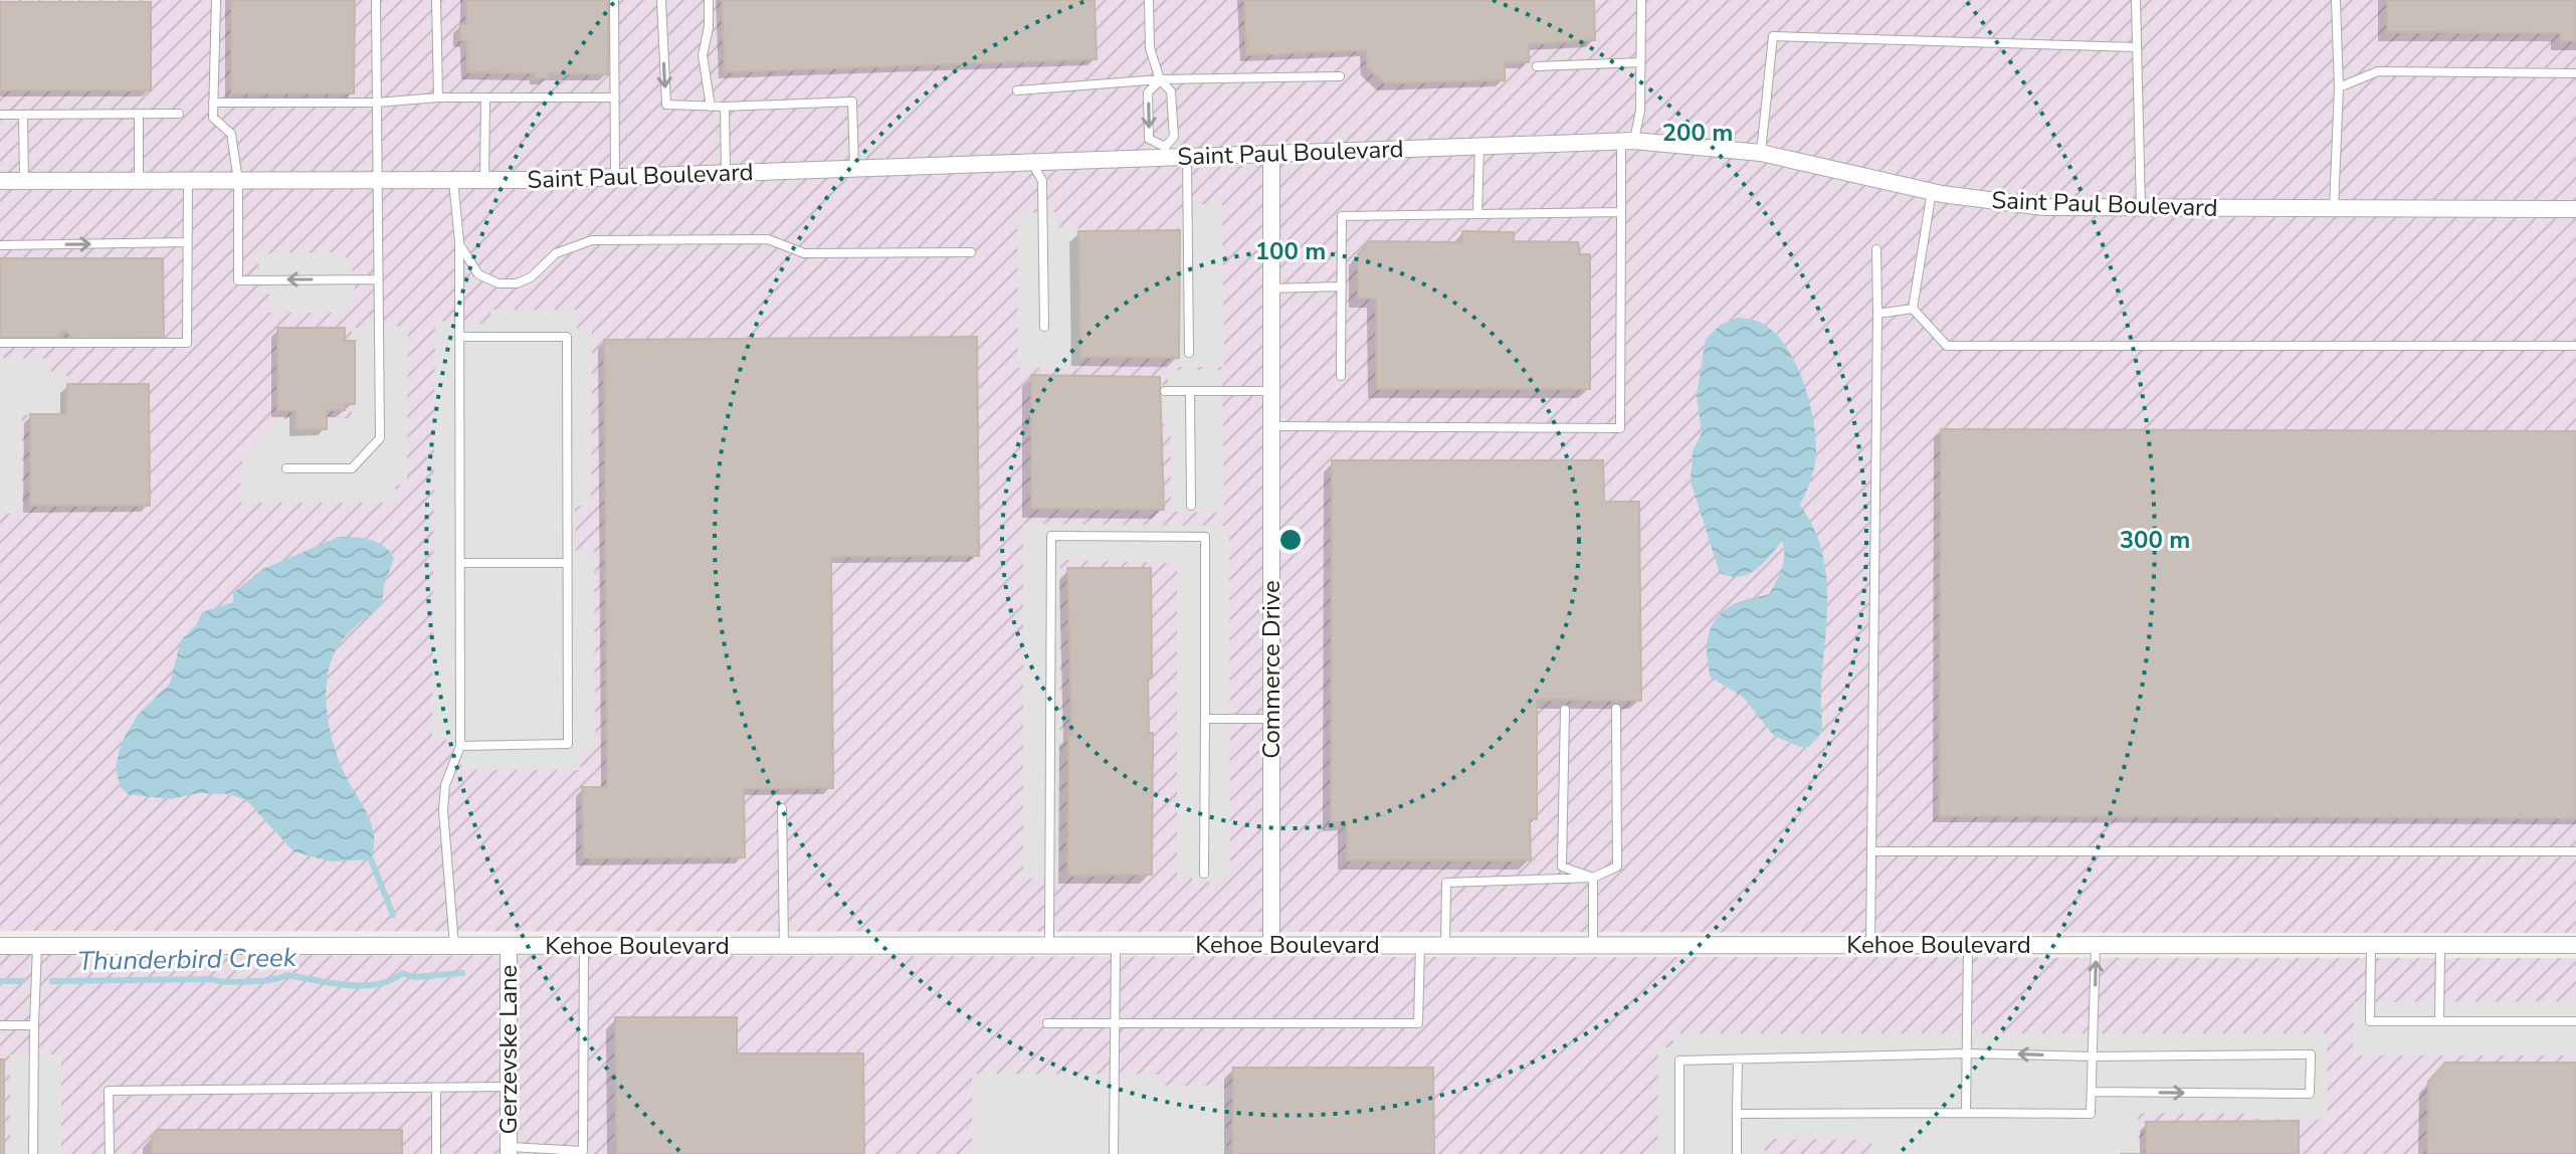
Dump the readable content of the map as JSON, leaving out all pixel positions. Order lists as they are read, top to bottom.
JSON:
{
  "streets": {
    "street": [
      "Saint Paul Boulevard",
      "Commerce Drive",
      "Kehoe Boulevard",
      "Gerzevske Lane"
    ]
  },
  "crossings": [
    ["Saint Paul Boulevard", "Commerce Drive"],
    ["Commerce Drive", "Kehoe Boulevard"],
    ["Kehoe Boulevard", "Gerzevske Lane"]
  ],
  "water": ["Thunderbird Creek"],
  "rings": ["200 m", "100 m", "300 m"]
}
